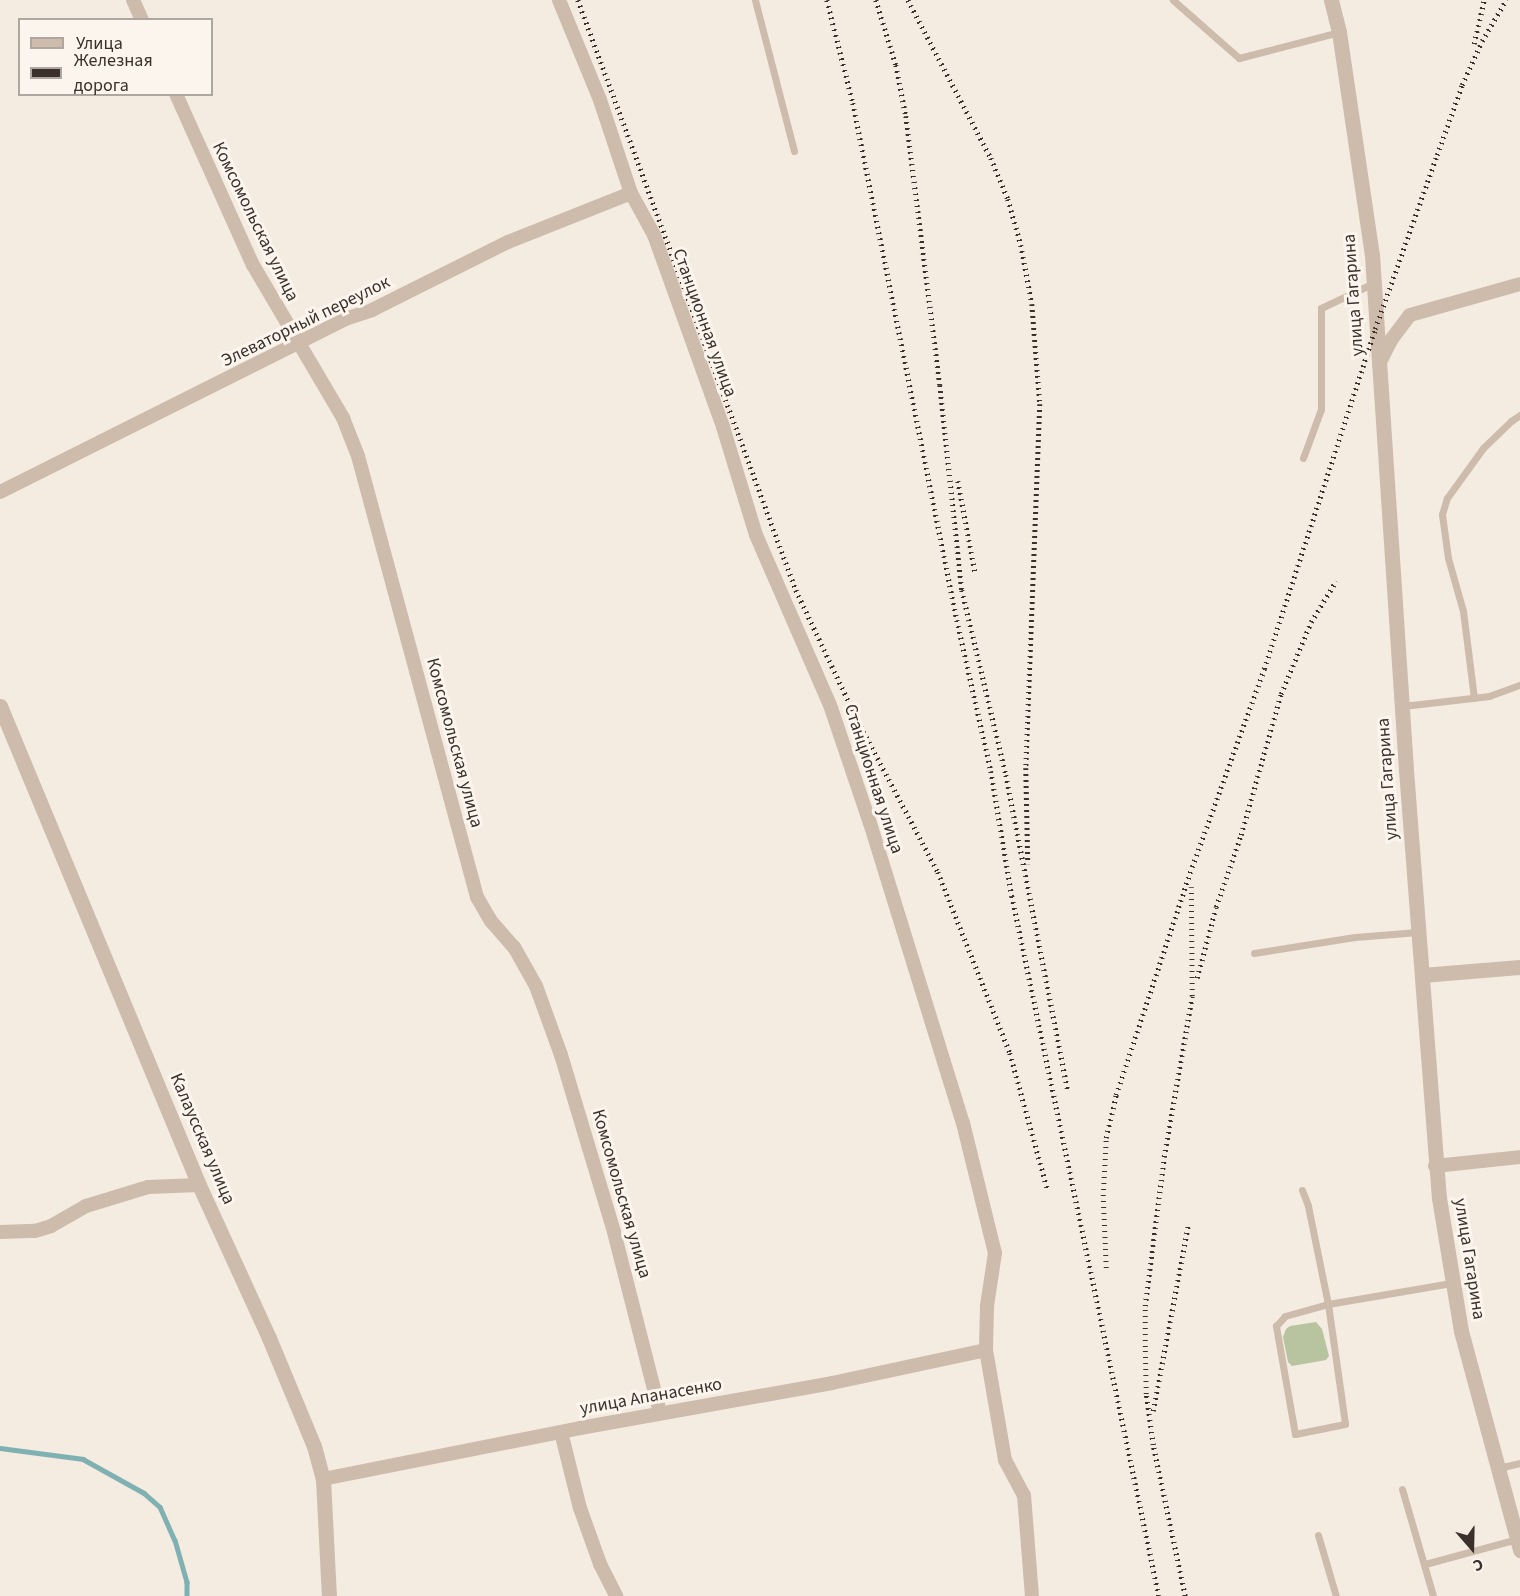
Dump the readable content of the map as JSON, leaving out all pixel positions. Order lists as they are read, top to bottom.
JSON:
{
  "streets": {
    "street": [
      "Комсомольская улица",
      "улица Гагарина",
      "Элеваторный переулок",
      "Станционная улица",
      "Калаусская улица",
      "улица Апанасенко"
    ]
  },
  "crossings": [
    ["Комсомольская улица", "Элеваторный переулок"],
    ["Комсомольская улица", "улица Апанасенко"],
    ["Элеваторный переулок", "Станционная улица"],
    ["Станционная улица", "улица Апанасенко"],
    ["Калаусская улица", "улица Апанасенко"]
  ],
  "legend": ["Улица", "Железная дорога"],
  "north": "bottom"
}
